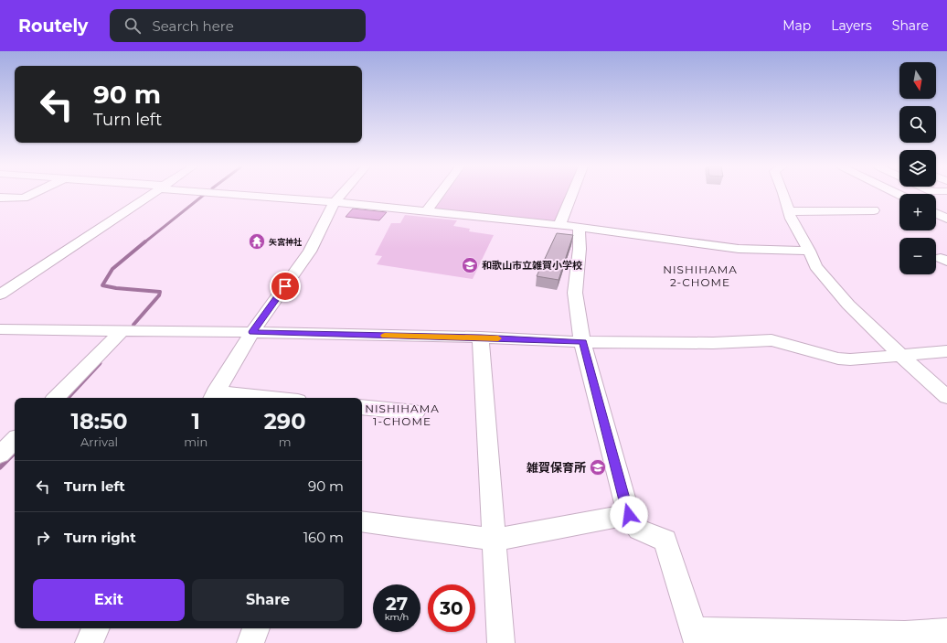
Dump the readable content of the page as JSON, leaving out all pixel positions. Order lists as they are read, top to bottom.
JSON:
{
  "districts": ["NISHIHAMA 2-CHOME", "NISHIHAMA 1-CHOME"],
  "places": {
    "temple": ["矢宮神社"],
    "school or university": ["和歌山市立雑賀小学校", "雑賀保育所"]
  },
  "north": "bottom",
  "page": {
    "header": "Routely",
    "search": "Search here",
    "nav": ["Map", "Layers", "Share"],
    "map_buttons": ["+", "−"],
    "turn": ["90 m", "Turn left"],
    "eta": [
      "18:50",
      "Arrival",
      "1",
      "min",
      "290",
      "m"
    ],
    "list": [
      {
        "name": "Turn left",
        "value": "90 m"
      },
      {
        "name": "Turn right",
        "value": "160 m"
      }
    ],
    "buttons": ["Exit", "Share"],
    "speed": "27 km/h",
    "limit": "30"
  }
}
